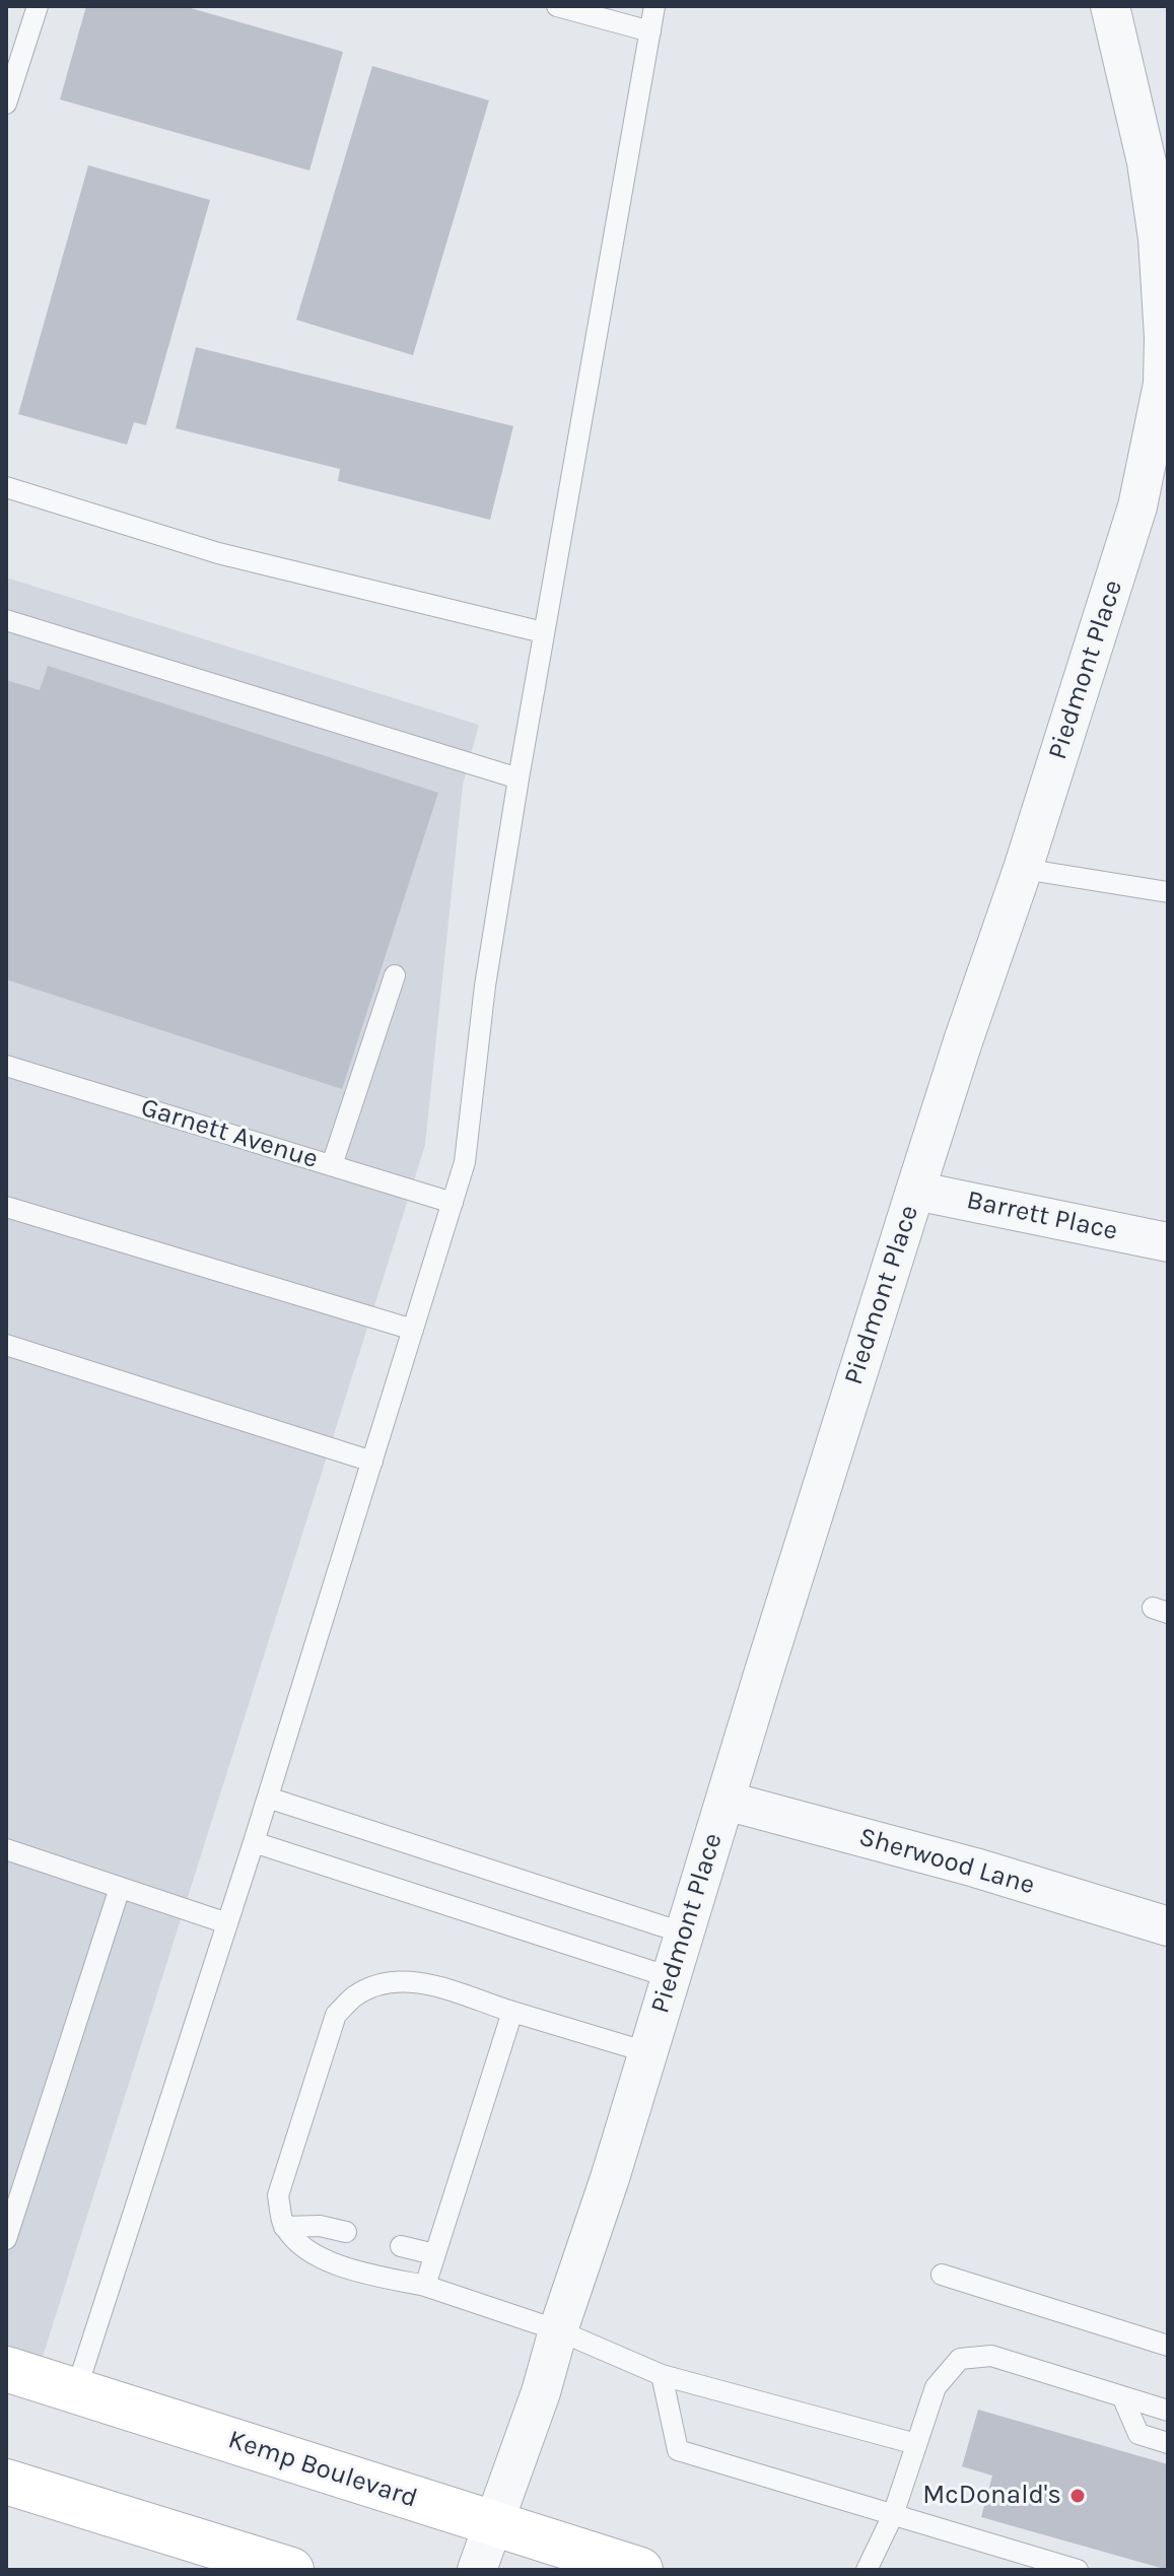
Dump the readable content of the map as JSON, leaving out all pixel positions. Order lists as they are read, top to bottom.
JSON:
{
  "streets": {
    "main road": ["Kemp Boulevard"],
    "street": ["Piedmont Place", "Barrett Place", "Sherwood Lane"],
    "lane": ["Garnett Avenue"]
  },
  "crossings": [
    ["Piedmont Place", "Barrett Place"],
    ["Piedmont Place", "Sherwood Lane"],
    ["Piedmont Place", "Kemp Boulevard"]
  ],
  "places": ["McDonald's"]
}
